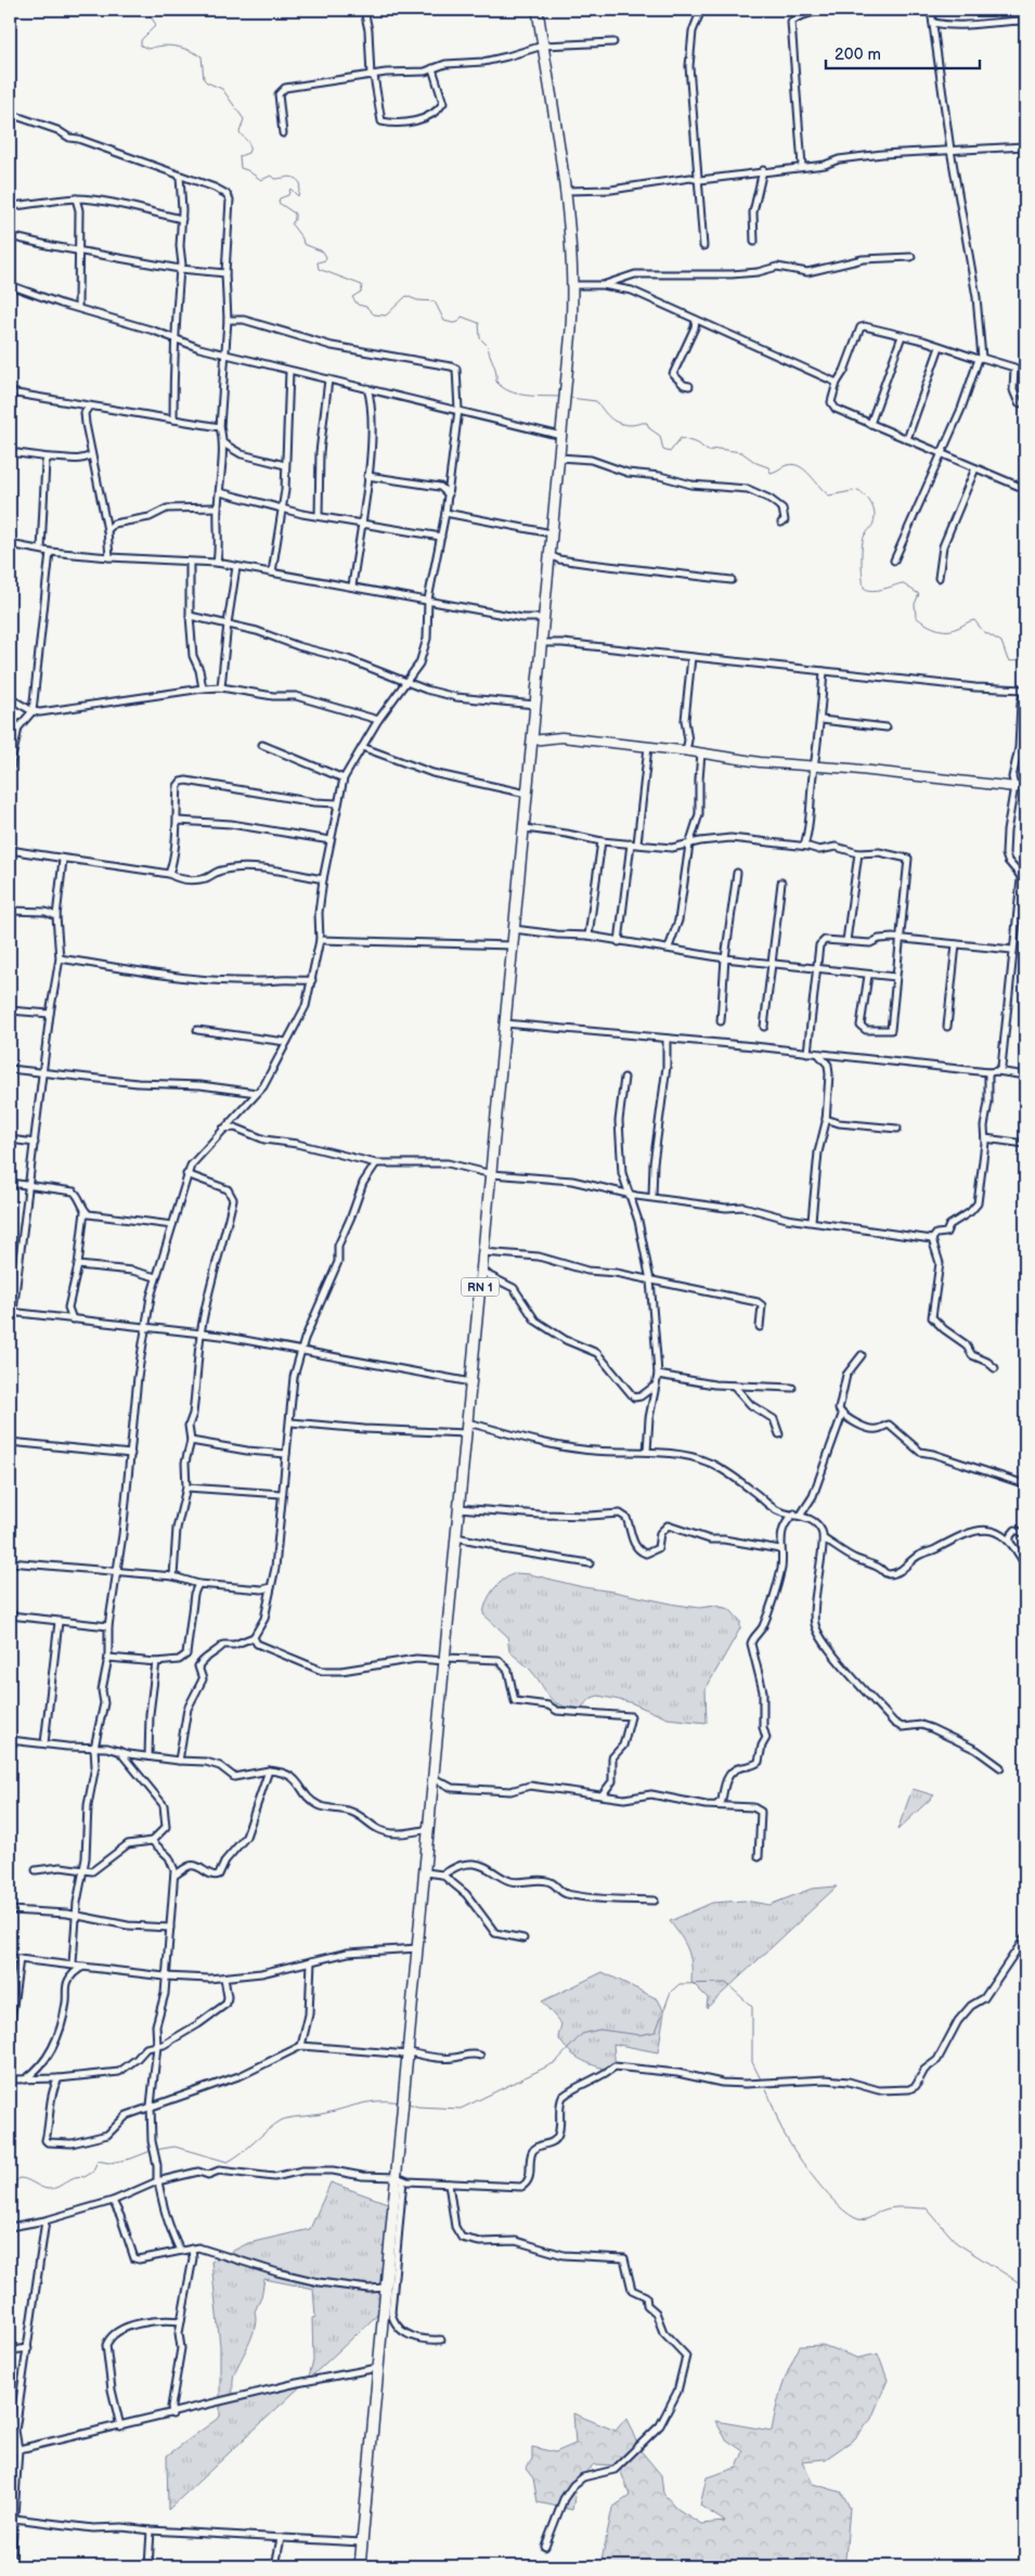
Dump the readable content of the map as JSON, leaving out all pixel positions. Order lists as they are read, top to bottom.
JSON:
{
  "streets": {
    "main road": ["RN 1"]
  },
  "scale_bar": "200 m"
}
